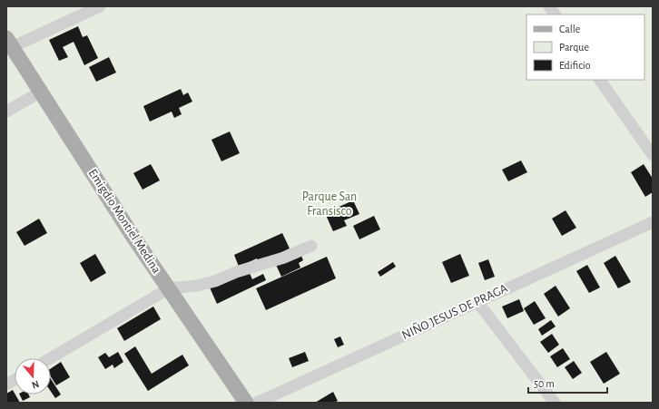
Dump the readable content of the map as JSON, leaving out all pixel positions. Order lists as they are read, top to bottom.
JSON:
{
  "streets": {
    "main road": ["Emigdio Montiel Medina"],
    "street": ["NIÑO JESUS DE PRAGA"]
  },
  "parks": ["Parque San Fransisco"],
  "legend": ["Calle", "Parque", "Edificio"],
  "scale_bar": "50 m",
  "north": "bottom"
}
